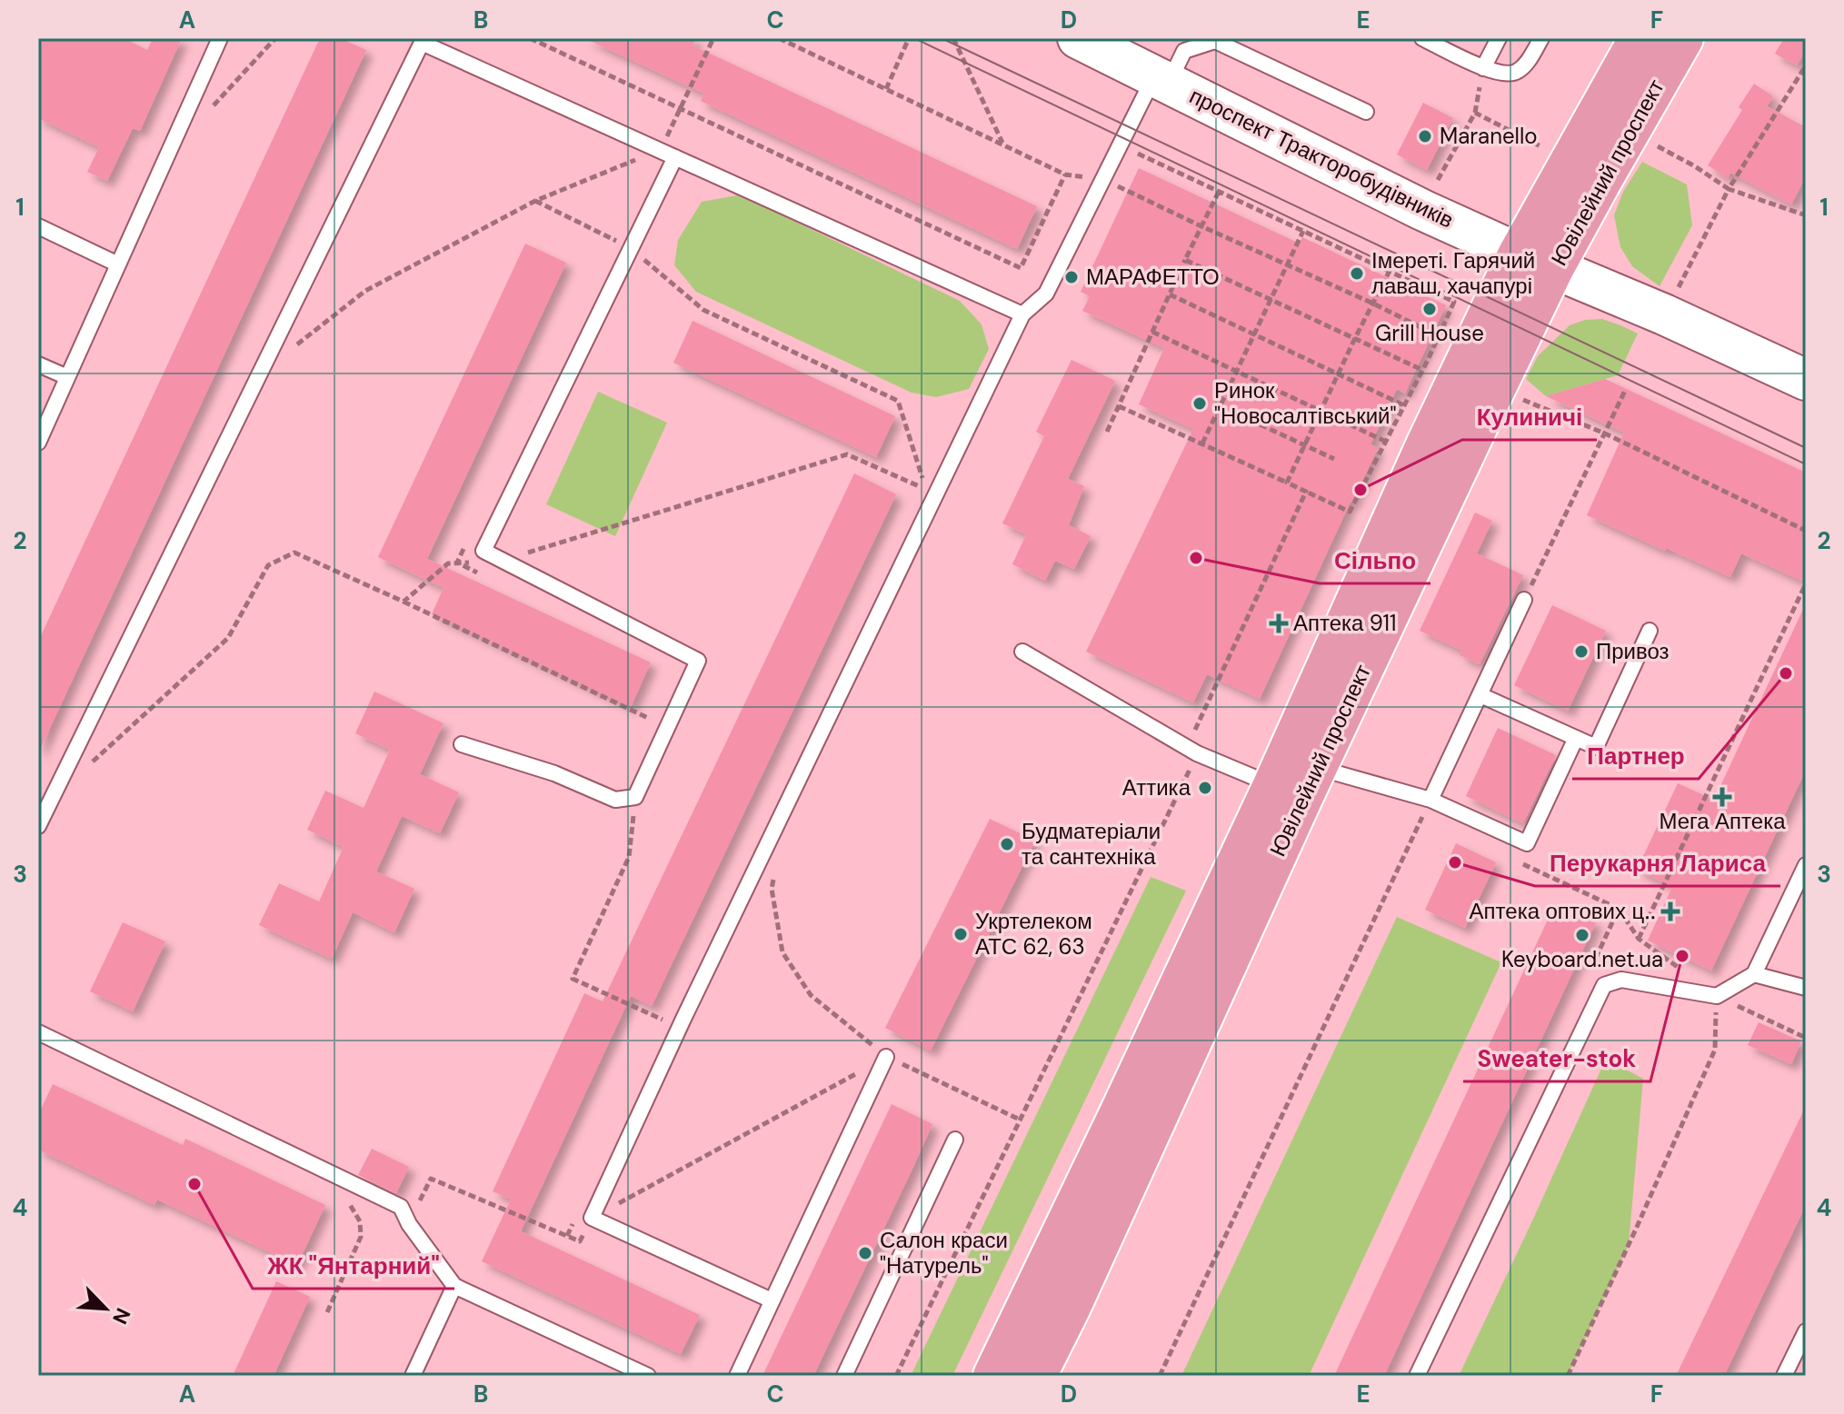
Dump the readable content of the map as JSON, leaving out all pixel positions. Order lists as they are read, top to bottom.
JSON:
{
  "streets": {
    "main road": ["проспект Тракторобудівників", "Ювілейний проспект"]
  },
  "crossings": [
    ["проспект Тракторобудівників", "Ювілейний проспект"]
  ],
  "places": {
    "other": [
      "Maranello",
      "Імереті. Гарячий лаваш, хачапурі",
      "МАРАФЕТТО",
      "Grill House",
      "Ринок \"Новосалтівський\"",
      "Кулиничі",
      "Сільпо",
      "Привоз",
      "Партнер",
      "Аттика",
      "Будматеріали та сантехніка",
      "Перукарня Лариса",
      "Укртелеком АТС 62, 63",
      "Keyboard.net.ua",
      "Sweater-stok",
      "ЖК \"Янтарний\"",
      "Салон краси \"Натурель\""
    ],
    "health": ["Аптека 911", "Мега Аптека", "Аптека оптових ц‥"]
  },
  "north": "bottom right",
  "grid": {
    "columns": [
      "A",
      "B",
      "C",
      "D",
      "E",
      "F"
    ],
    "rows": [
      "1",
      "2",
      "3",
      "4"
    ]
  }
}
